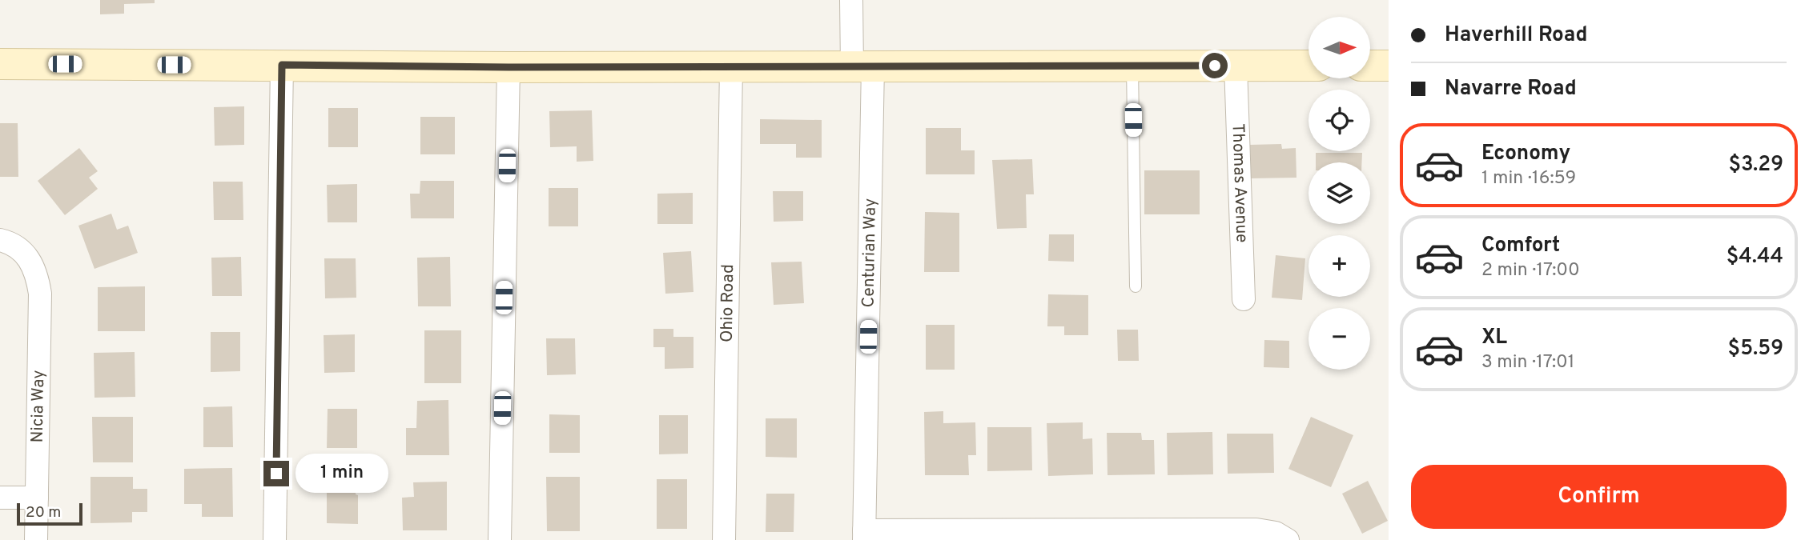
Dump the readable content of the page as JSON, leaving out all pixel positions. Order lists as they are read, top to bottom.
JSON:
{
  "streets": {
    "street": [
      "Thomas Avenue",
      "Centurian Way",
      "Ohio Road",
      "Nicia Way"
    ]
  },
  "scale_bar": "20 m",
  "north": "right",
  "page": {
    "banner": ["Haverhill Road", "Navarre Road"],
    "map_buttons": ["+", "−"],
    "list": [
      {
        "name": "Economy",
        "note": "1 min · 16:59",
        "value": "$3.29"
      },
      {
        "name": "Comfort",
        "note": "2 min · 17:00",
        "value": "$4.44"
      },
      {
        "name": "XL",
        "note": "3 min · 17:01",
        "value": "$5.59"
      }
    ],
    "bubble": "1 min",
    "buttons": "Confirm",
    "scale": "20 m"
  }
}
